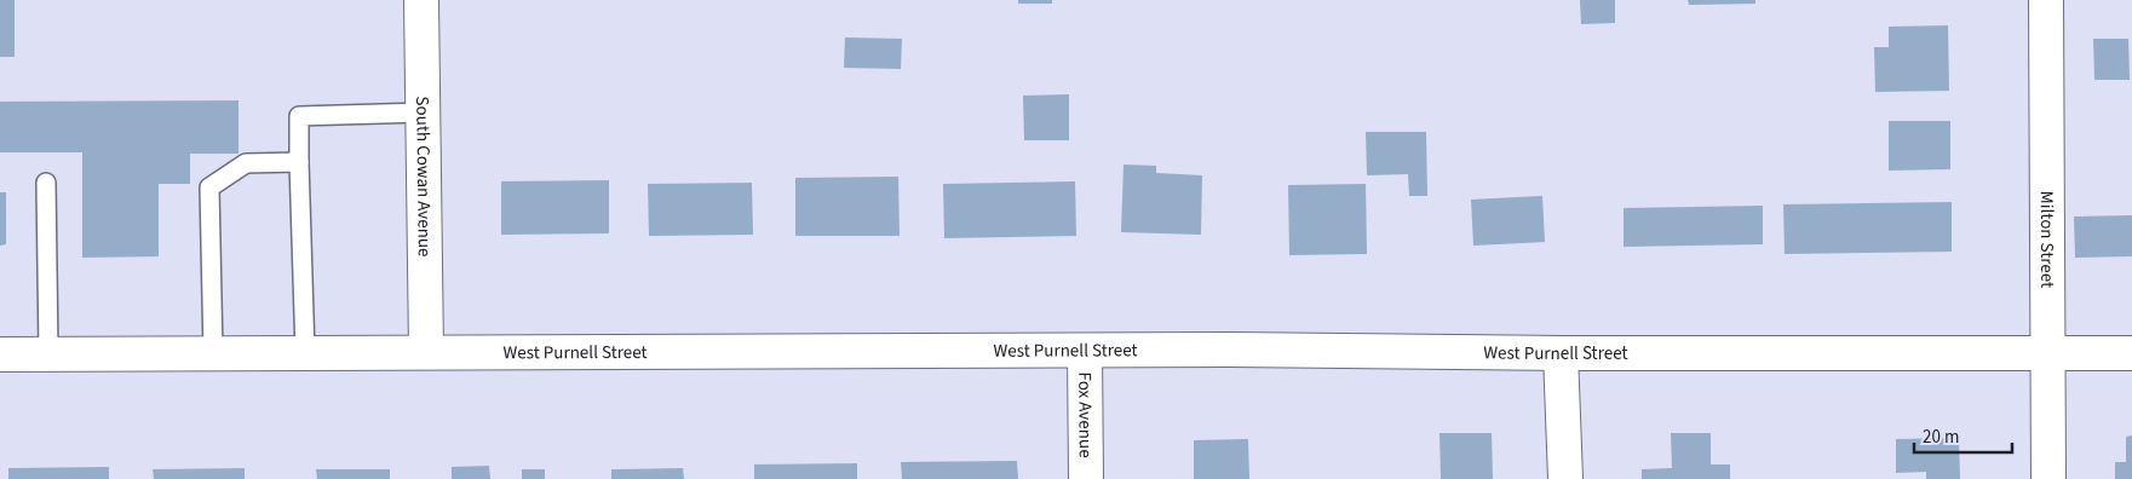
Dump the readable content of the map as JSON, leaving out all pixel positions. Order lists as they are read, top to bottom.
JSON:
{
  "streets": {
    "street": [
      "South Cowan Avenue",
      "Milton Street",
      "West Purnell Street",
      "Fox Avenue"
    ]
  },
  "crossings": [
    ["South Cowan Avenue", "West Purnell Street"],
    ["Milton Street", "West Purnell Street"],
    ["West Purnell Street", "Fox Avenue"]
  ],
  "scale_bar": "20 m"
}
